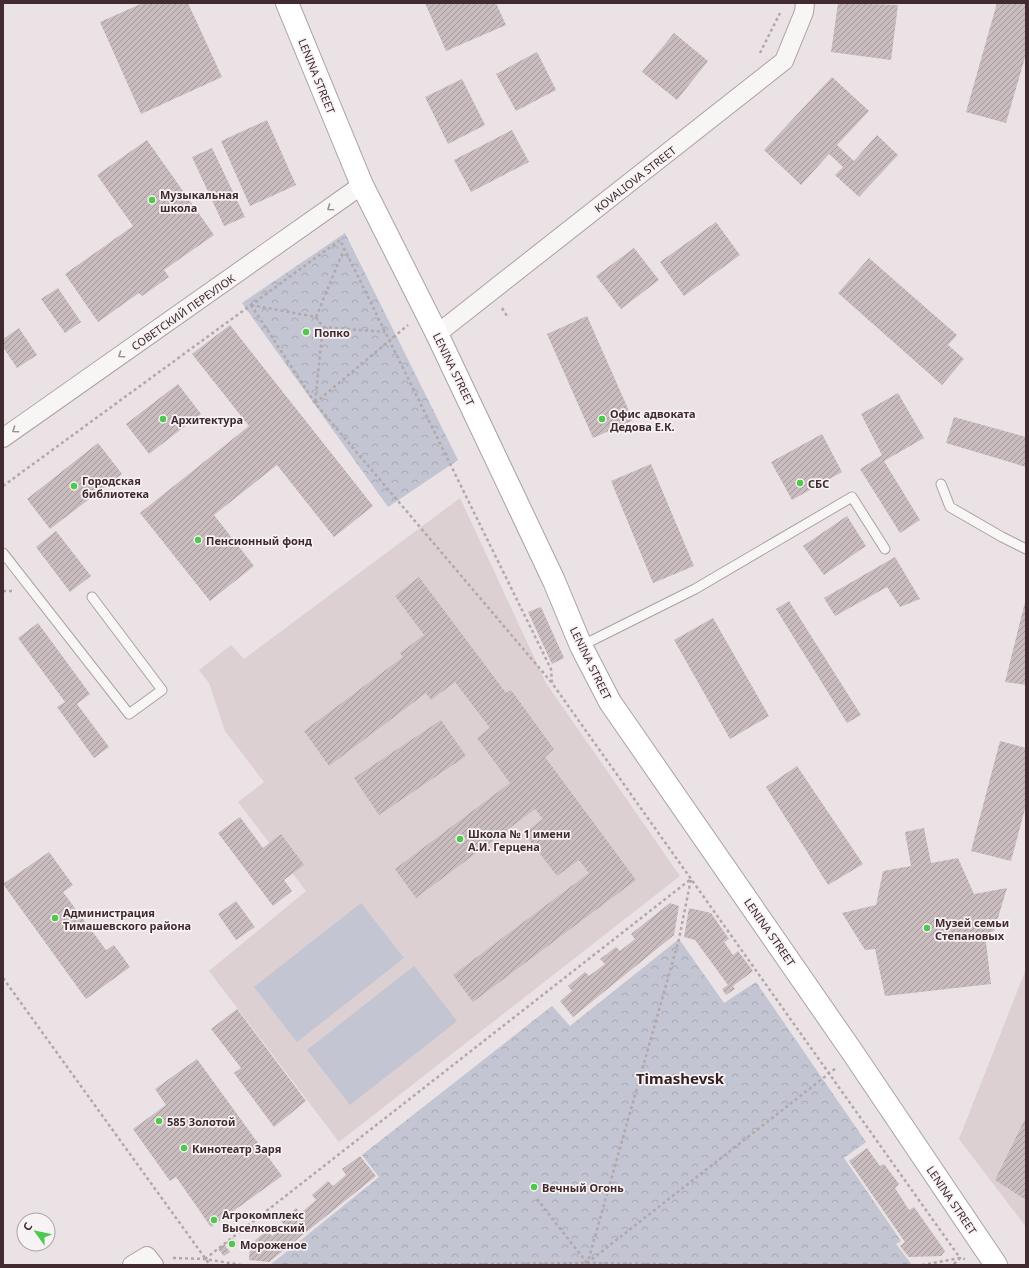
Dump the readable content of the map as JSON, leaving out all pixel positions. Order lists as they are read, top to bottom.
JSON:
{
  "streets": {
    "main road": ["LENINA STREET"],
    "street": ["KOVALIOVA STREET", "СОВЕТСКИЙ ПЕРЕУЛОК"]
  },
  "crossings": [
    ["LENINA STREET", "KOVALIOVA STREET"],
    ["LENINA STREET", "СОВЕТСКИЙ ПЕРЕУЛОК"]
  ],
  "one_way": ["СОВЕТСКИЙ ПЕРЕУЛОК"],
  "districts": ["Timashevsk"],
  "places": [
    "Музыкальная школа",
    "Попко",
    "Архитектура",
    "Офис адвоката Дедова Е.К.",
    "СБС",
    "Городская библиотека",
    "Пенсионный фонд",
    "Школа № 1 имени А.И. Герцена",
    "Администрация Тимашевского района",
    "Музей семьи Степановых",
    "585 Золотой",
    "Кинотеатр Заря",
    "Вечный Огонь",
    "Агрокомплекс Выселковский",
    "Мороженое"
  ],
  "north": "top left"
}
